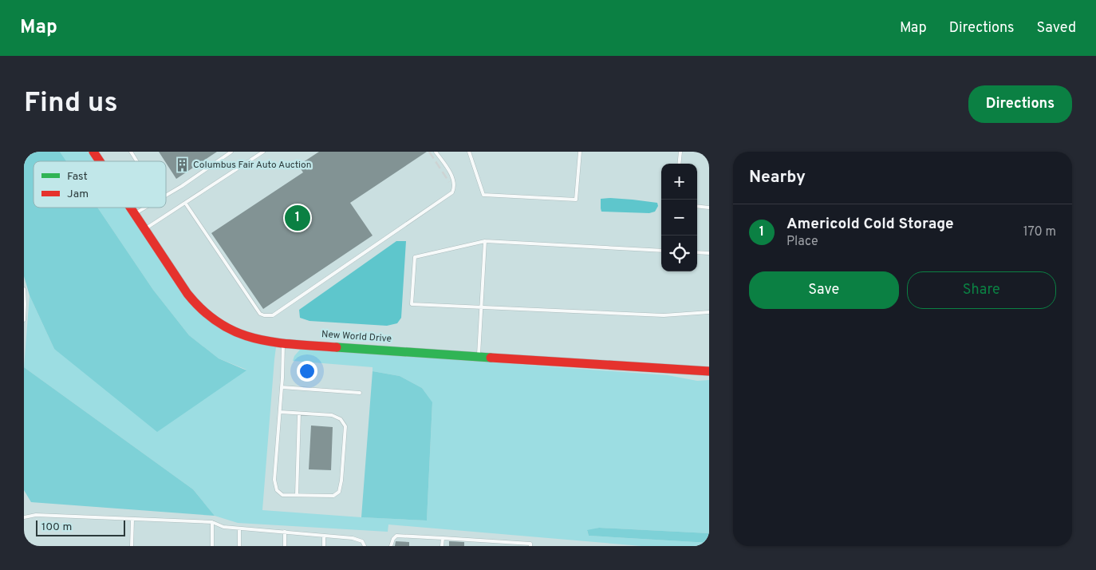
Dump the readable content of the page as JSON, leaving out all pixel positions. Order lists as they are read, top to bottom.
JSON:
{
  "streets": {
    "street": ["New World Drive"]
  },
  "places": {
    "building": ["Columbus Fair Auto Auction"]
  },
  "legend": ["Fast", "Jam"],
  "scale_bar": "100 m",
  "page": {
    "header": "Map",
    "nav": ["Map", "Directions", "Saved"],
    "buttons": [
      "Directions",
      ["Save", "Share"]
    ],
    "title": "Find us",
    "heading": "Nearby",
    "map_buttons": ["+", "−"],
    "pins": "1",
    "list": [
      {
        "mark": "1",
        "name": "Americold Cold Storage",
        "note": "Place",
        "value": "170 m"
      }
    ],
    "scale": "100 m"
  }
}
